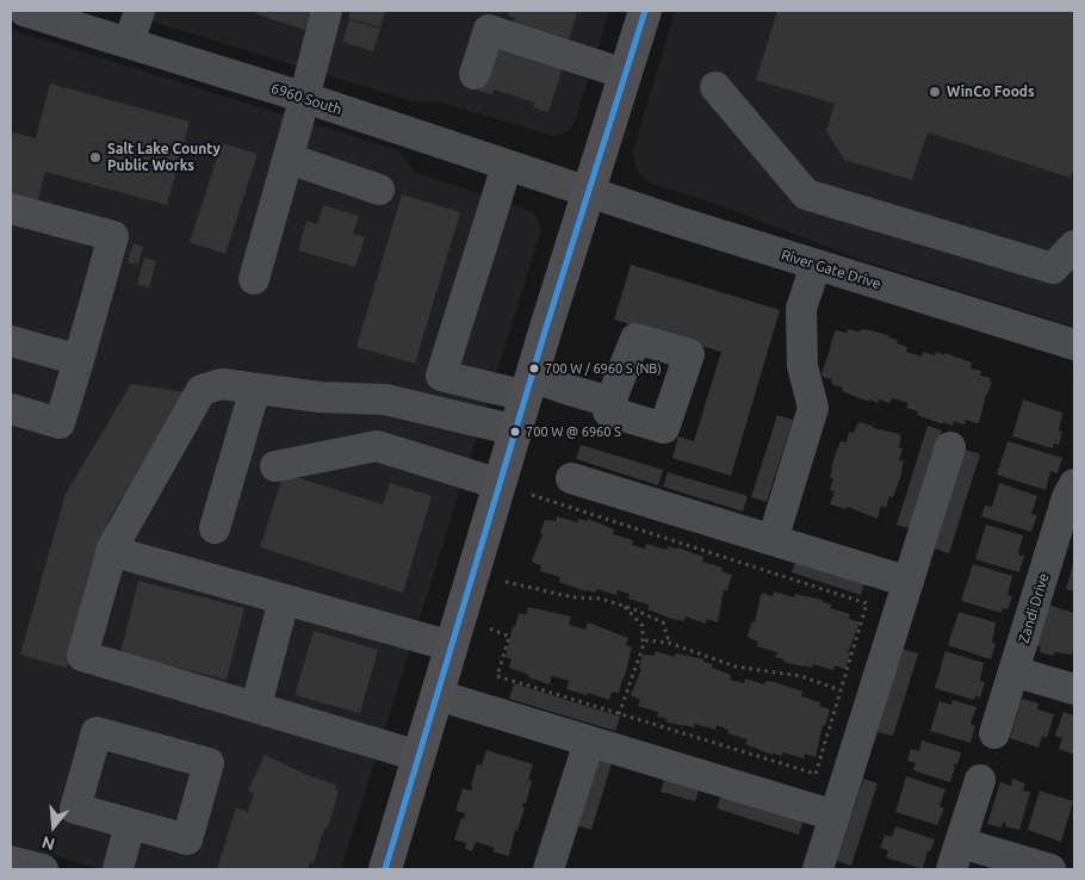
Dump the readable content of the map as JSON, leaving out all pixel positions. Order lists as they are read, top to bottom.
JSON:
{
  "streets": {
    "street": ["6960 South", "River Gate Drive", "Zandi Drive"]
  },
  "crossings": [
    ["6960 South", "River Gate Drive"]
  ],
  "places": [
    "WinCo Foods",
    "Salt Lake County Public Works",
    "700 W / 6960 S (NB)",
    "700 W @ 6960 S"
  ],
  "north": "bottom"
}
